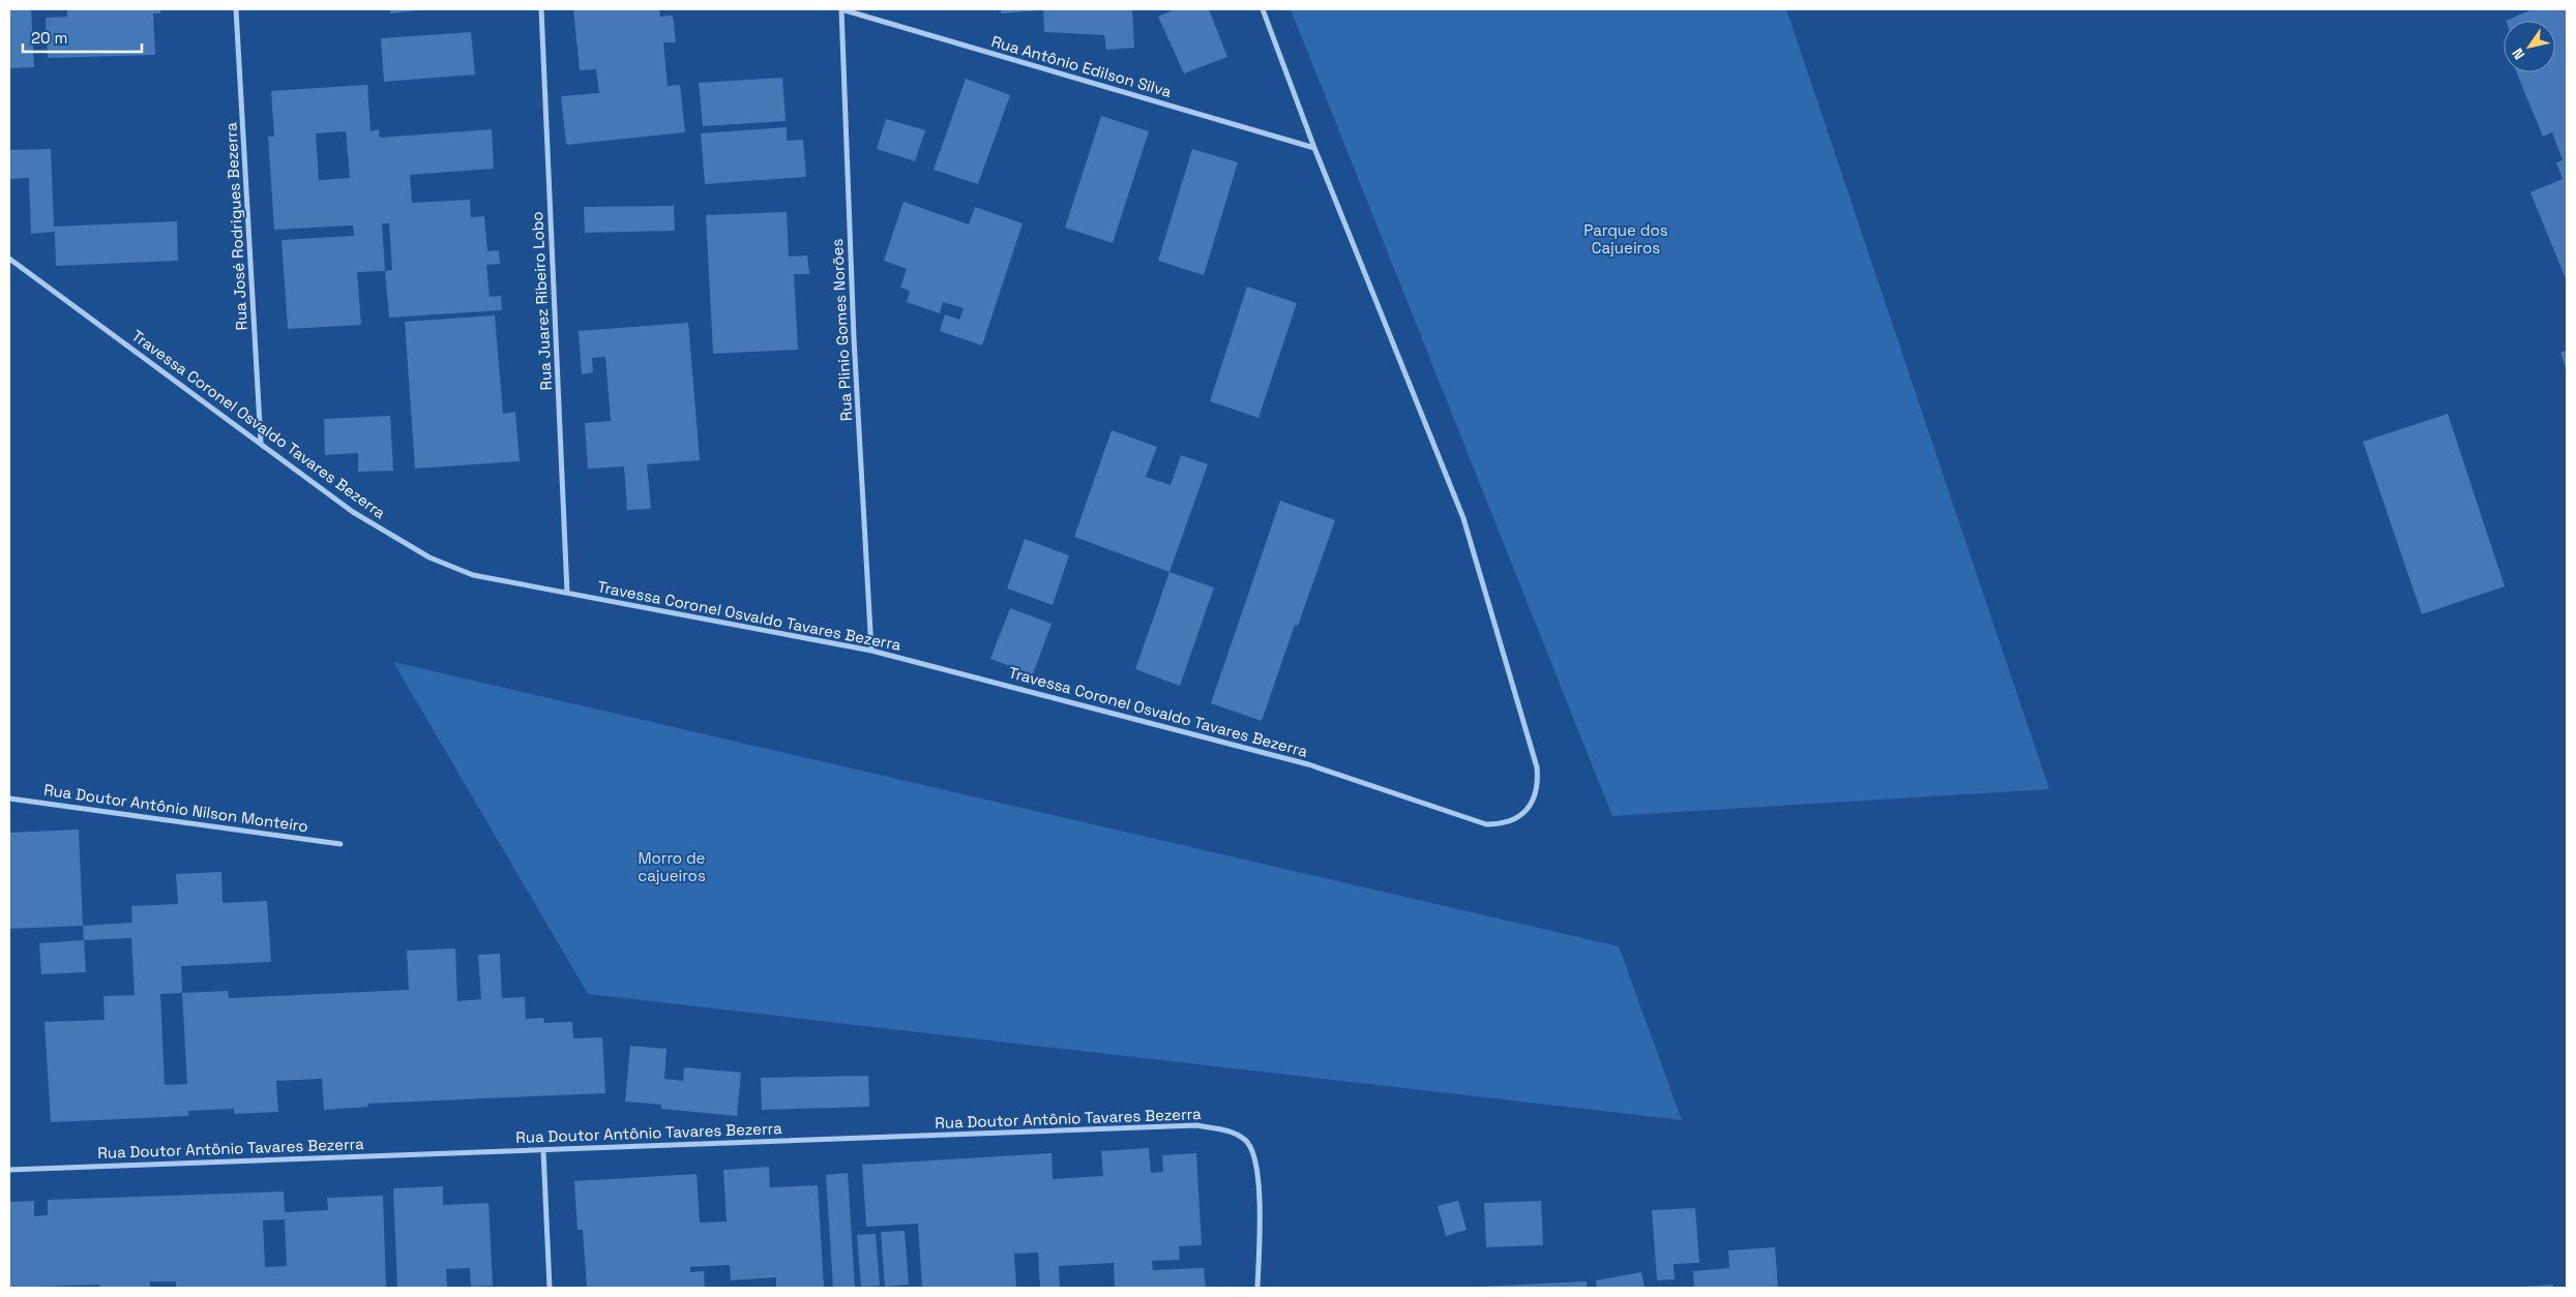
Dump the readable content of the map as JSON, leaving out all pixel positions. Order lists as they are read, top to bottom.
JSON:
{
  "streets": {
    "street": [
      "Rua Antônio Edilson Silva",
      "Rua José Rodrigues Bezerra",
      "Rua Juarez Ribeiro Lobo",
      "Rua Plinio Gomes Norões",
      "Travessa Coronel Osvaldo Tavares Bezerra",
      "Rua Doutor Antônio Nilson Monteiro",
      "Rua Doutor Antônio Tavares Bezerra"
    ]
  },
  "crossings": [
    ["Rua Antônio Edilson Silva", "Rua Plinio Gomes Norões"],
    ["Rua Antônio Edilson Silva", "Travessa Coronel Osvaldo Tavares Bezerra"],
    ["Rua José Rodrigues Bezerra", "Travessa Coronel Osvaldo Tavares Bezerra"],
    ["Rua Juarez Ribeiro Lobo", "Travessa Coronel Osvaldo Tavares Bezerra"],
    ["Rua Plinio Gomes Norões", "Travessa Coronel Osvaldo Tavares Bezerra"]
  ],
  "parks": ["Parque dos Cajueiros", "Morro de cajueiros"],
  "scale_bar": "20 m",
  "north": "bottom left"
}
